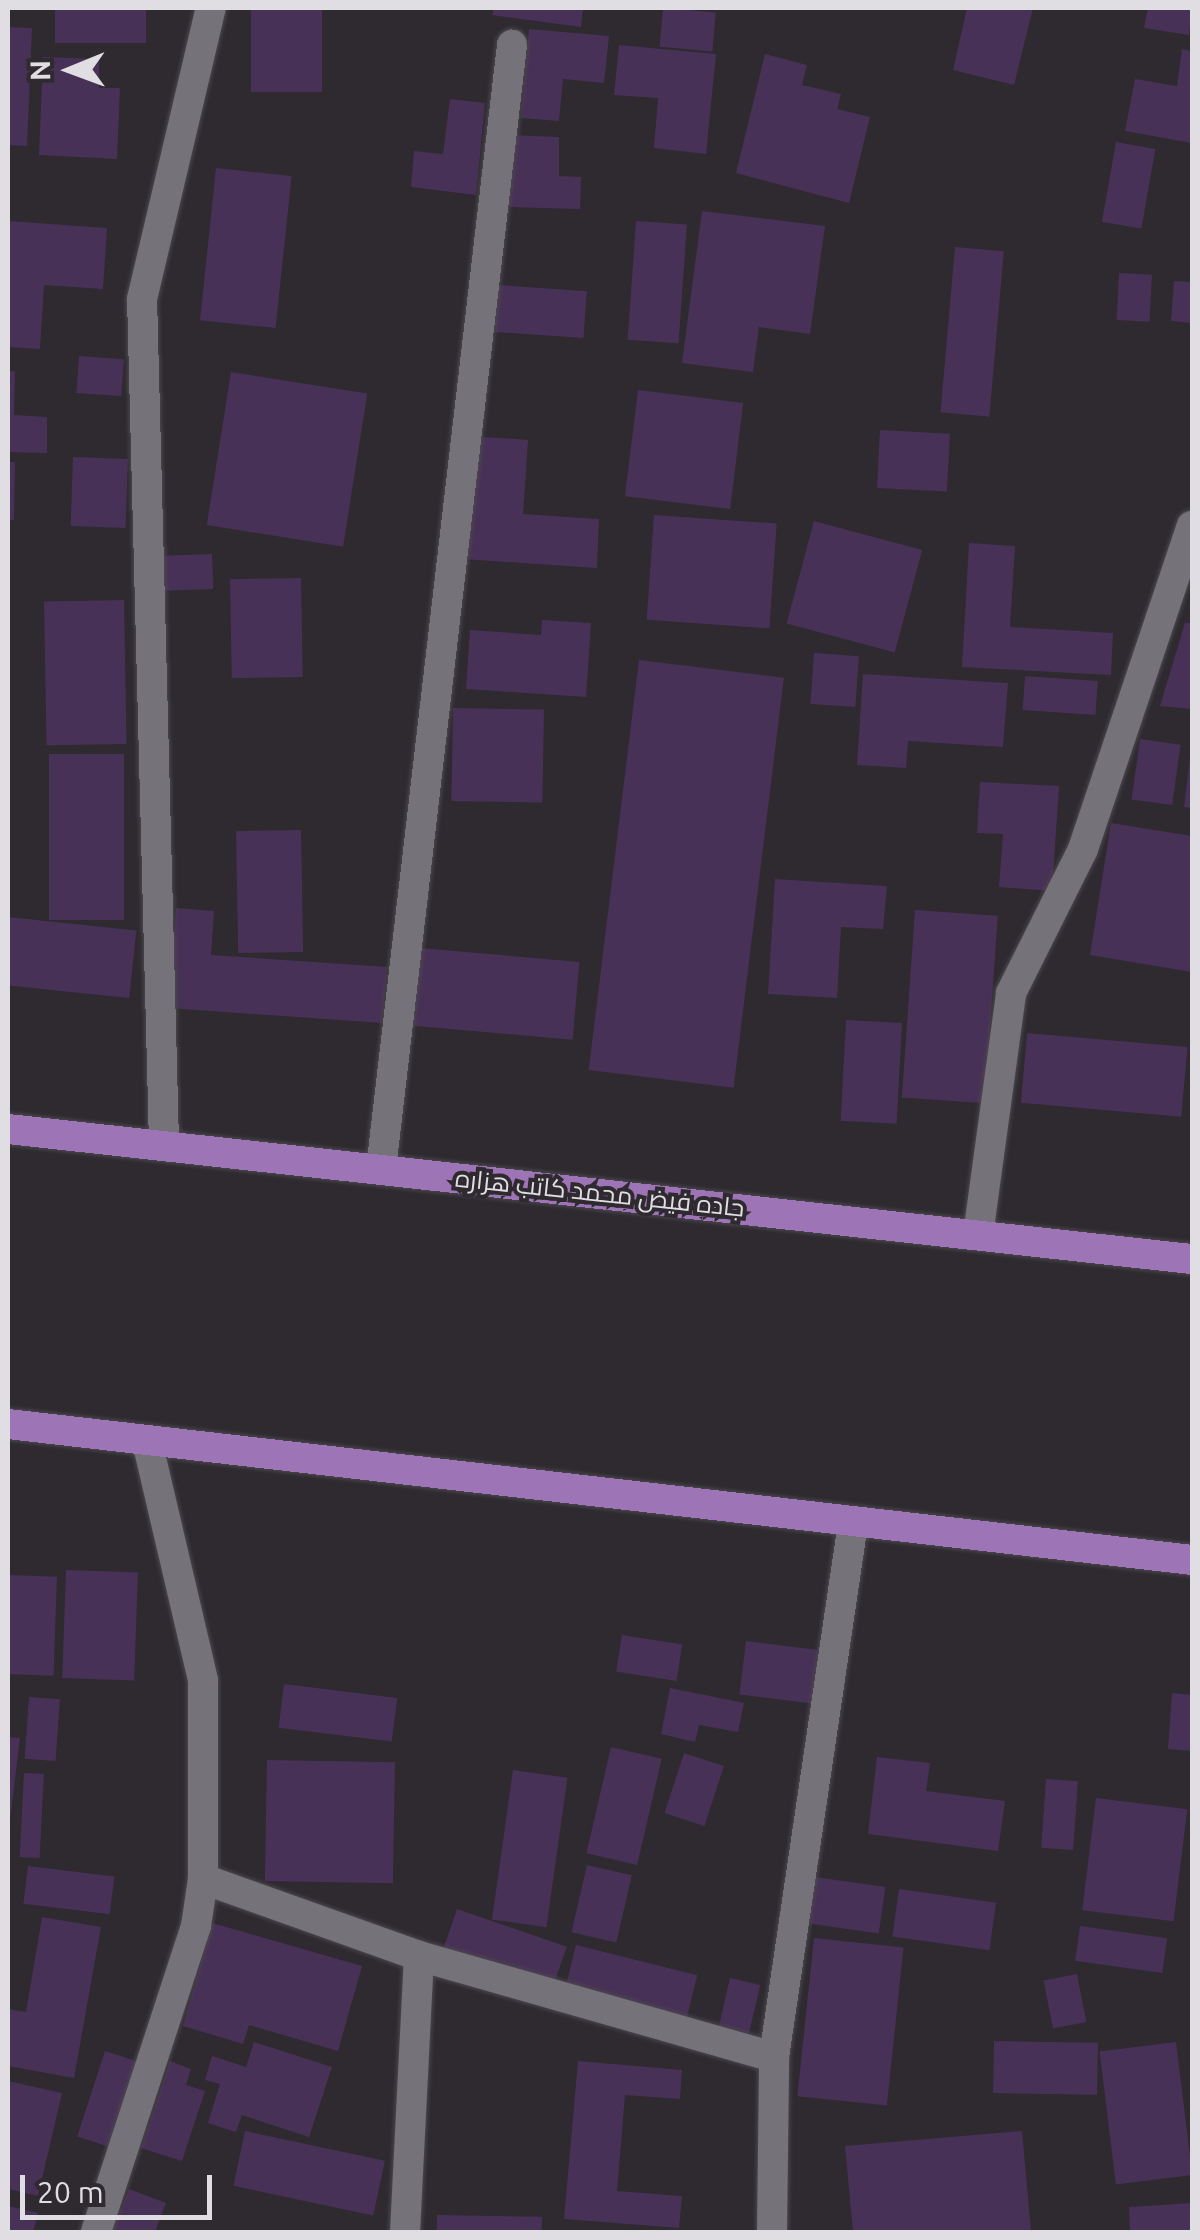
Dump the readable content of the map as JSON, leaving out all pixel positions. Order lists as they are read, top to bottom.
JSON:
{
  "streets": {
    "main road": ["جاده فیض محمد کاتب هزاره"]
  },
  "scale_bar": "20 m",
  "north": "left"
}
